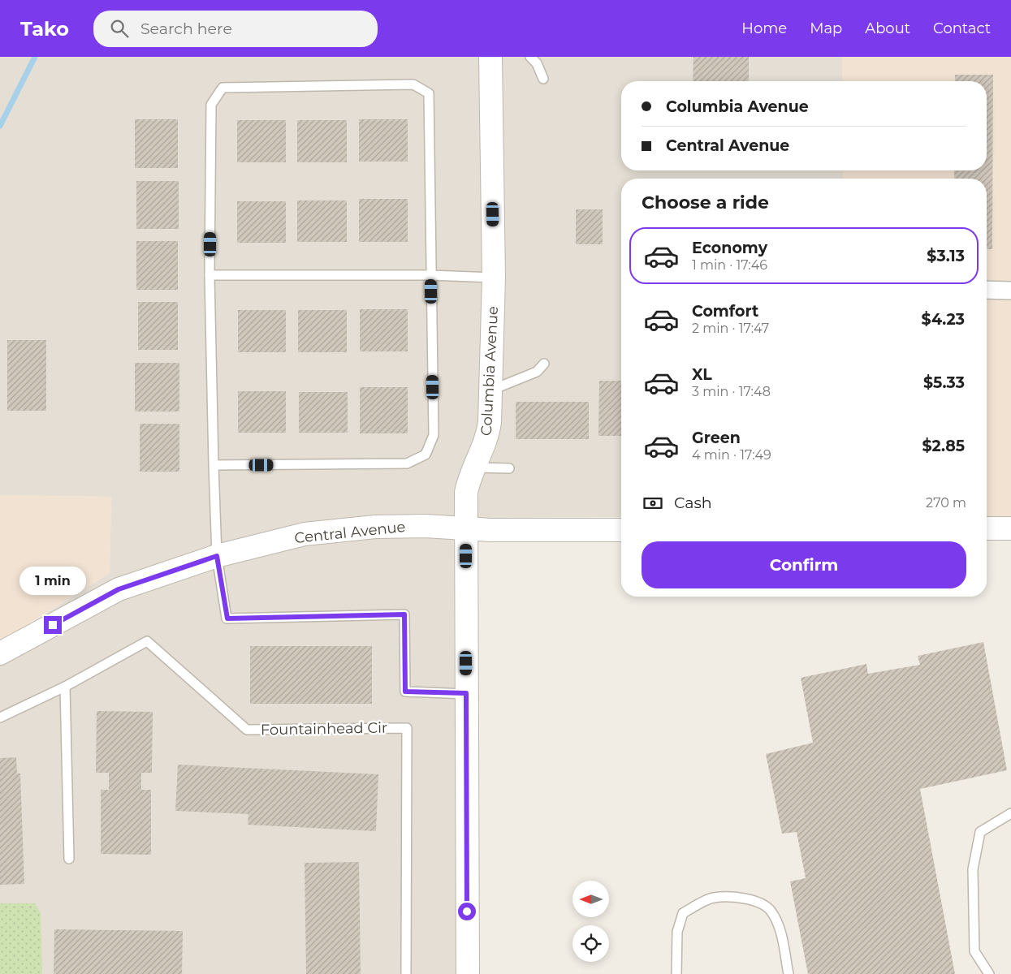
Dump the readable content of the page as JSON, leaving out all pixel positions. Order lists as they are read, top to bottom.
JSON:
{
  "streets": {
    "street": ["Columbia Avenue", "Central Avenue"],
    "lane": ["Fountainhead Cir"]
  },
  "crossings": [
    ["Columbia Avenue", "Central Avenue"]
  ],
  "north": "left",
  "page": {
    "header": "Tako",
    "search": "Search here",
    "nav": [
      "Home",
      "Map",
      "About",
      "Contact"
    ],
    "banner": ["Columbia Avenue", "Central Avenue"],
    "heading": "Choose a ride",
    "list": [
      {
        "name": "Economy",
        "note": "1 min · 17:46",
        "value": "$3.13"
      },
      {
        "name": "Comfort",
        "note": "2 min · 17:47",
        "value": "$4.23"
      },
      {
        "name": "XL",
        "note": "3 min · 17:48",
        "value": "$5.33"
      },
      {
        "name": "Green",
        "note": "4 min · 17:49",
        "value": "$2.85"
      }
    ],
    "pay": ["Cash", "270 m"],
    "buttons": "Confirm",
    "bubble": "1 min"
  }
}
